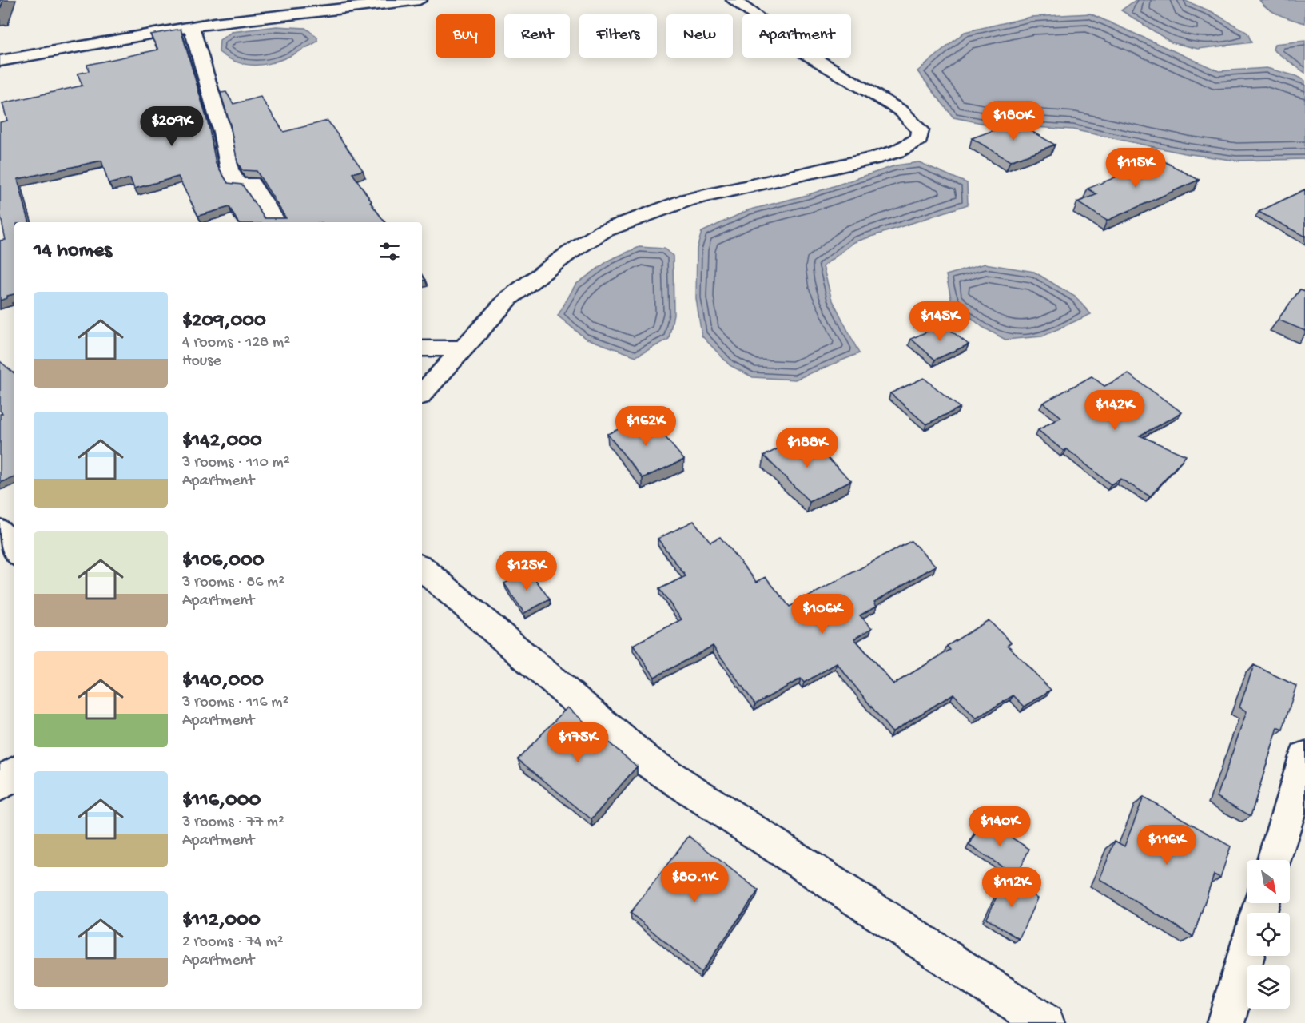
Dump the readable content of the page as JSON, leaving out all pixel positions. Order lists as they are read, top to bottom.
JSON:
{
  "north": "bottom right",
  "page": {
    "chip": [
      "Buy",
      "Rent",
      "Filters",
      "New",
      "Apartment"
    ],
    "price": [
      "$180K",
      "$209K",
      "$115K",
      "$145K",
      "$142K",
      "$162K",
      "$188K",
      "$125K",
      "$106K",
      "$175K",
      "$140K",
      "$116K",
      "$80.1K",
      "$112K"
    ],
    "heading": "14 homes",
    "list": [
      {
        "name": "$209,000",
        "note": "4 rooms · 128 m² · House"
      },
      {
        "name": "$142,000",
        "note": "3 rooms · 110 m² · Apartment"
      },
      {
        "name": "$106,000",
        "note": "3 rooms · 86 m² · Apartment"
      },
      {
        "name": "$140,000",
        "note": "3 rooms · 116 m² · Apartment"
      },
      {
        "name": "$116,000",
        "note": "3 rooms · 77 m² · Apartment"
      },
      {
        "name": "$112,000",
        "note": "2 rooms · 74 m² · Apartment"
      }
    ]
  }
}
